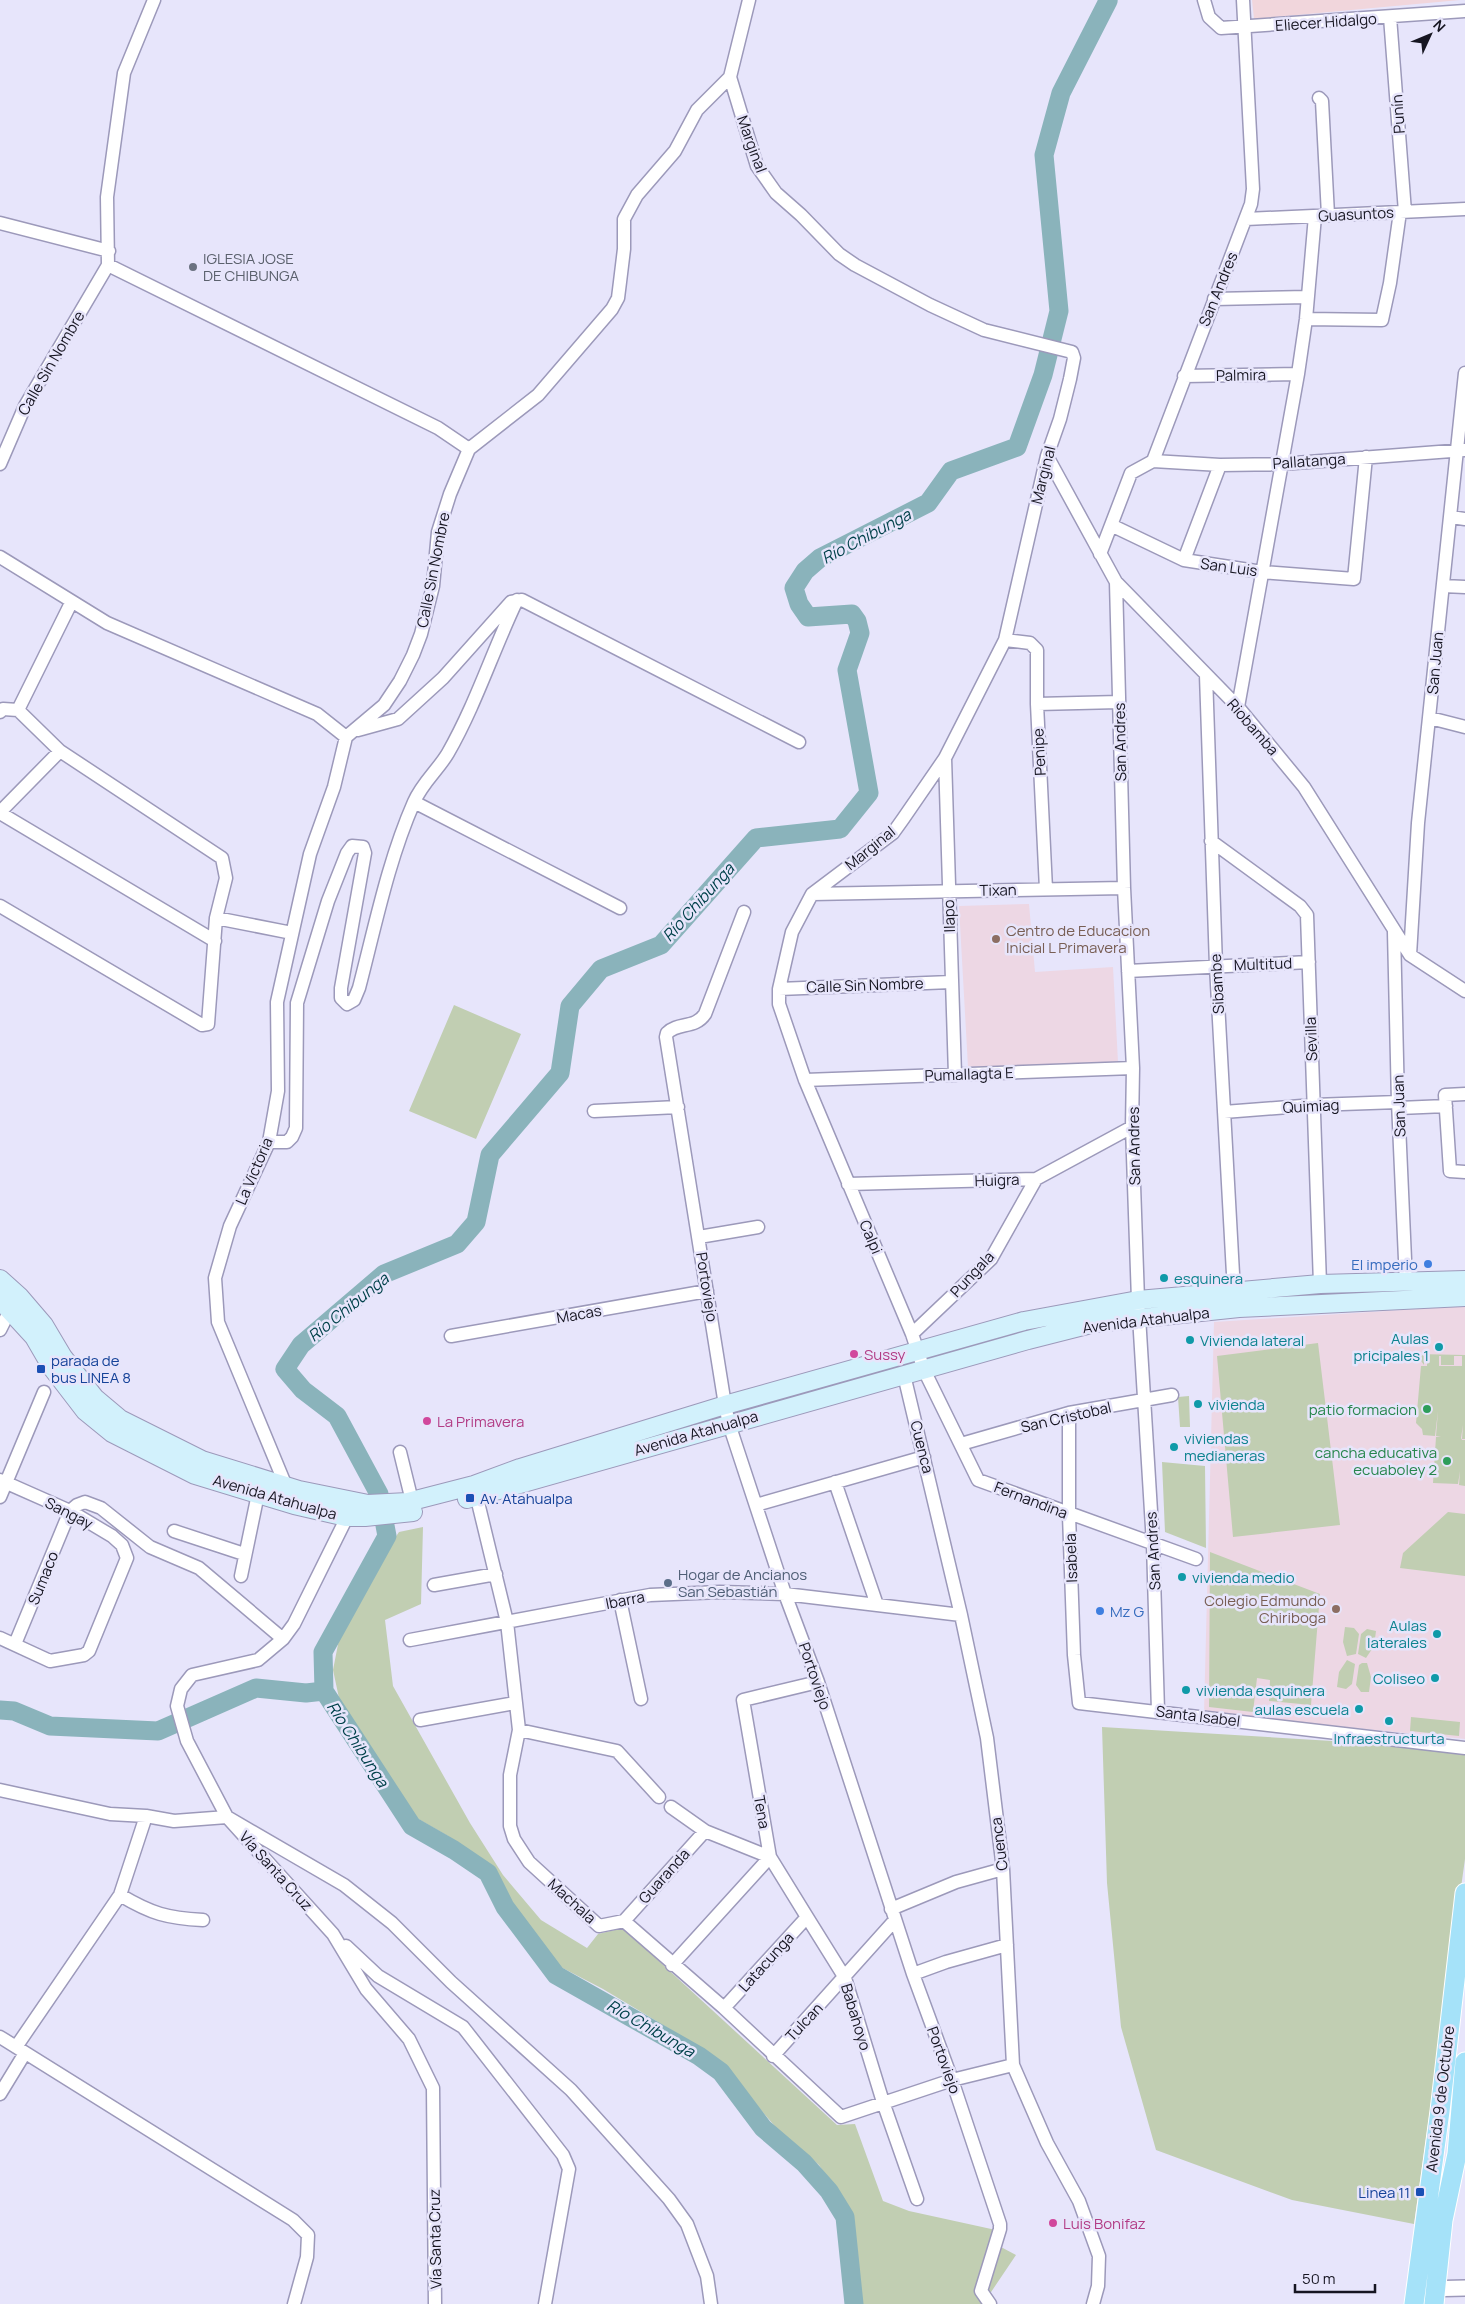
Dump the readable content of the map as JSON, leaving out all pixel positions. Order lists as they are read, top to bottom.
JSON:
{
  "streets": {
    "main road": ["Avenida Atahualpa", "Avenida 9 de Octubre"],
    "street": [
      "Eliecer Hidalgo",
      "Punín",
      "Marginal",
      "Guasuntos",
      "San Andres",
      "Calle Sin Nombre",
      "Palmira",
      "Pallatanga",
      "San Luis",
      "San Juan",
      "Riobamba",
      "Penipe",
      "Tixan",
      "Ilapo",
      "Multitud",
      "Sibambe",
      "Sevilla",
      "Pumallagta E",
      "Quimiag",
      "La Victoria",
      "Huigra",
      "Calpi",
      "Pungala",
      "Portoviejo",
      "Macas",
      "San Cristobal",
      "Cuenca",
      "Fernandina",
      "Sangay",
      "Isabela",
      "Sumaco",
      "Ibarra",
      "Santa Isabel",
      "Tena",
      "Vía Santa Cruz",
      "Guaranda",
      "Machala",
      "Latacunga",
      "Babahoyo",
      "Tulcan"
    ]
  },
  "crossings": [
    ["Eliecer Hidalgo", "Punín"],
    ["Eliecer Hidalgo", "San Andres"],
    ["Punín", "Guasuntos"],
    ["Marginal", "Calle Sin Nombre"],
    ["Marginal", "Riobamba"],
    ["Marginal", "Penipe"],
    ["Marginal", "Tixan"],
    ["Marginal", "Ilapo"],
    ["Marginal", "Calpi"],
    ["Guasuntos", "San Andres"],
    ["San Andres", "Palmira"],
    ["San Andres", "Pallatanga"],
    ["San Andres", "Riobamba"],
    ["San Andres", "Tixan"],
    ["San Andres", "Multitud"],
    ["San Andres", "Pumallagta E"],
    ["San Andres", "Huigra"],
    ["San Andres", "Avenida Atahualpa"],
    ["San Andres", "San Cristobal"],
    ["San Andres", "Fernandina"],
    ["San Andres", "Santa Isabel"],
    ["Calle Sin Nombre", "Ilapo"],
    ["Calle Sin Nombre", "La Victoria"],
    ["Calle Sin Nombre", "Calpi"],
    ["Pallatanga", "San Luis"],
    ["Pallatanga", "San Juan"],
    ["San Juan", "Riobamba"],
    ["San Juan", "Quimiag"],
    ["San Juan", "Avenida Atahualpa"],
    ["Riobamba", "Sibambe"],
    ["Penipe", "Tixan"],
    ["Tixan", "Ilapo"],
    ["Ilapo", "Pumallagta E"],
    ["Multitud", "Sibambe"],
    ["Multitud", "Sevilla"],
    ["Sibambe", "Sevilla"],
    ["Sibambe", "Quimiag"],
    ["Sibambe", "Avenida Atahualpa"],
    ["Sevilla", "Quimiag"],
    ["Sevilla", "Avenida Atahualpa"],
    ["Pumallagta E", "Calpi"],
    ["La Victoria", "Avenida Atahualpa"],
    ["Huigra", "Calpi"],
    ["Huigra", "Pungala"],
    ["Calpi", "Pungala"],
    ["Calpi", "Avenida Atahualpa"],
    ["Calpi", "San Cristobal"],
    ["Calpi", "Fernandina"],
    ["Portoviejo", "Macas"],
    ["Portoviejo", "Avenida Atahualpa"],
    ["Portoviejo", "Ibarra"],
    ["Portoviejo", "Tena"],
    ["Portoviejo", "Tulcan"],
    ["Avenida Atahualpa", "Cuenca"],
    ["Avenida Atahualpa", "Vía Santa Cruz"],
    ["Avenida Atahualpa", "Machala"],
    ["San Cristobal", "Isabela"],
    ["Cuenca", "Ibarra"],
    ["Cuenca", "Tulcan"],
    ["Fernandina", "Isabela"],
    ["Sangay", "Sumaco"],
    ["Isabela", "Santa Isabel"],
    ["Ibarra", "Machala"],
    ["Tena", "Babahoyo"],
    ["Guaranda", "Machala"],
    ["Latacunga", "Babahoyo"],
    ["Babahoyo", "Tulcan"]
  ],
  "water": ["Río Chibunga"],
  "places": {
    "other": [
      "IGLESIA JOSE DE CHIBUNGA",
      "Centro de Educacion Inicial L Primavera",
      "El imperio",
      "esquinera",
      "Vivienda lateral",
      "Aulas pricipales 1",
      "Sussy",
      "vivienda",
      "patio formacion",
      "La Primavera",
      "viviendas medianeras",
      "cancha educativa ecuaboley 2",
      "vivienda medio",
      "Hogar de Ancianos San Sebastián",
      "Colegio Edmundo Chiriboga",
      "Mz G",
      "Aulas laterales",
      "Coliseo",
      "vivienda esquinera",
      "aulas escuela",
      "Infraestructurta",
      "Luis Bonifaz"
    ],
    "transit": ["parada de bus LINEA 8", "Av. Atahualpa", "Linea 11"]
  },
  "scale_bar": "50 m",
  "north": "top right"
}
